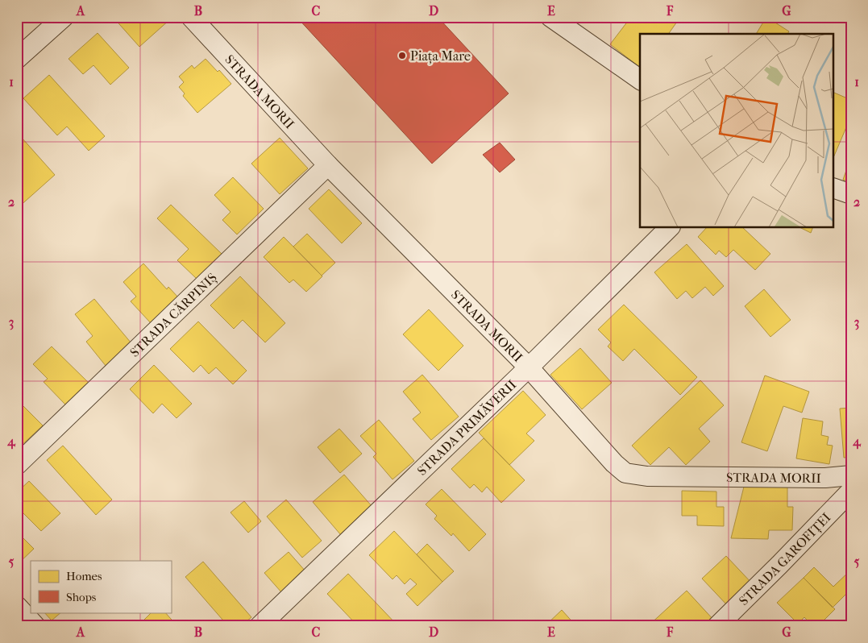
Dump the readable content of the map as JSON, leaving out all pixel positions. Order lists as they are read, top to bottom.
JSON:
{
  "streets": {
    "street": [
      "STRADA MORII",
      "STRADA CĂRPINIȘ",
      "STRADA PRIMĂVERII",
      "STRADA GAROFIȚEI"
    ]
  },
  "crossings": [
    ["STRADA MORII", "STRADA CĂRPINIȘ"],
    ["STRADA MORII", "STRADA PRIMĂVERII"]
  ],
  "places": ["Piața Mare"],
  "legend": ["Homes", "Shops"],
  "grid": {
    "columns": [
      "A",
      "B",
      "C",
      "D",
      "E",
      "F",
      "G"
    ],
    "rows": [
      "1",
      "2",
      "3",
      "4",
      "5"
    ]
  }
}
